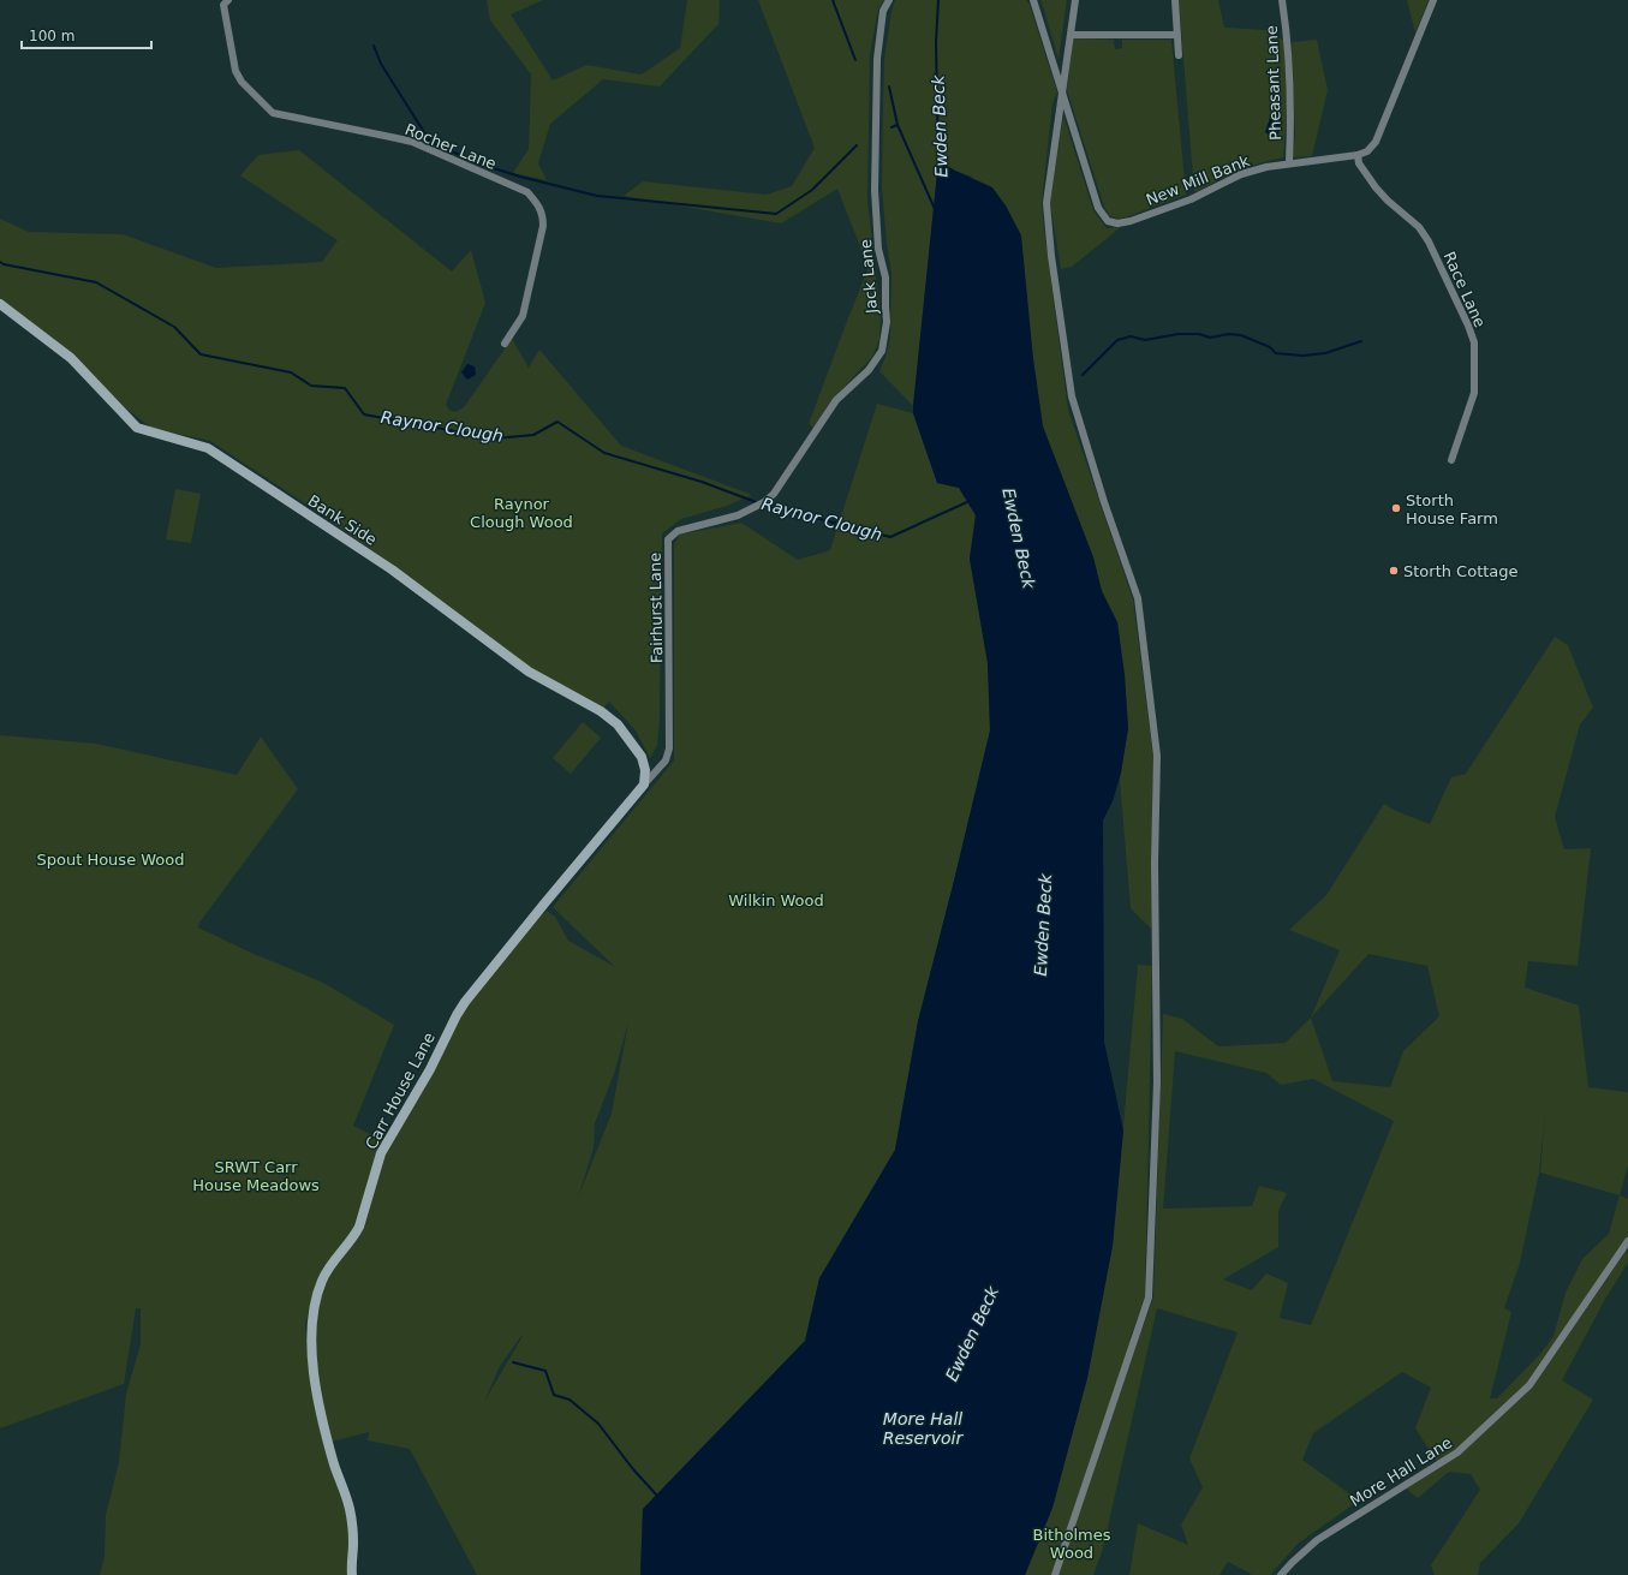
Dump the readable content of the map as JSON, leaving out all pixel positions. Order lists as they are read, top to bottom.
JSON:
{
  "streets": {
    "street": [
      "Pheasant Lane",
      "Rocher Lane",
      "New Mill Bank",
      "Jack Lane",
      "Race Lane",
      "Bank Side",
      "Fairhurst Lane",
      "Carr House Lane",
      "More Hall Lane"
    ]
  },
  "crossings": [
    ["Pheasant Lane", "New Mill Bank"],
    ["New Mill Bank", "Race Lane"],
    ["Jack Lane", "Fairhurst Lane"],
    ["Bank Side", "Fairhurst Lane"],
    ["Bank Side", "Carr House Lane"],
    ["Fairhurst Lane", "Carr House Lane"]
  ],
  "water": ["Ewden Beck", "Raynor Clough", "More Hall Reservoir"],
  "parks": [
    "Raynor Clough Wood",
    "Spout House Wood",
    "Wilkin Wood",
    "SRWT Carr House Meadows",
    "Bitholmes Wood"
  ],
  "places": ["Storth House Farm", "Storth Cottage"],
  "scale_bar": "100 m"
}
